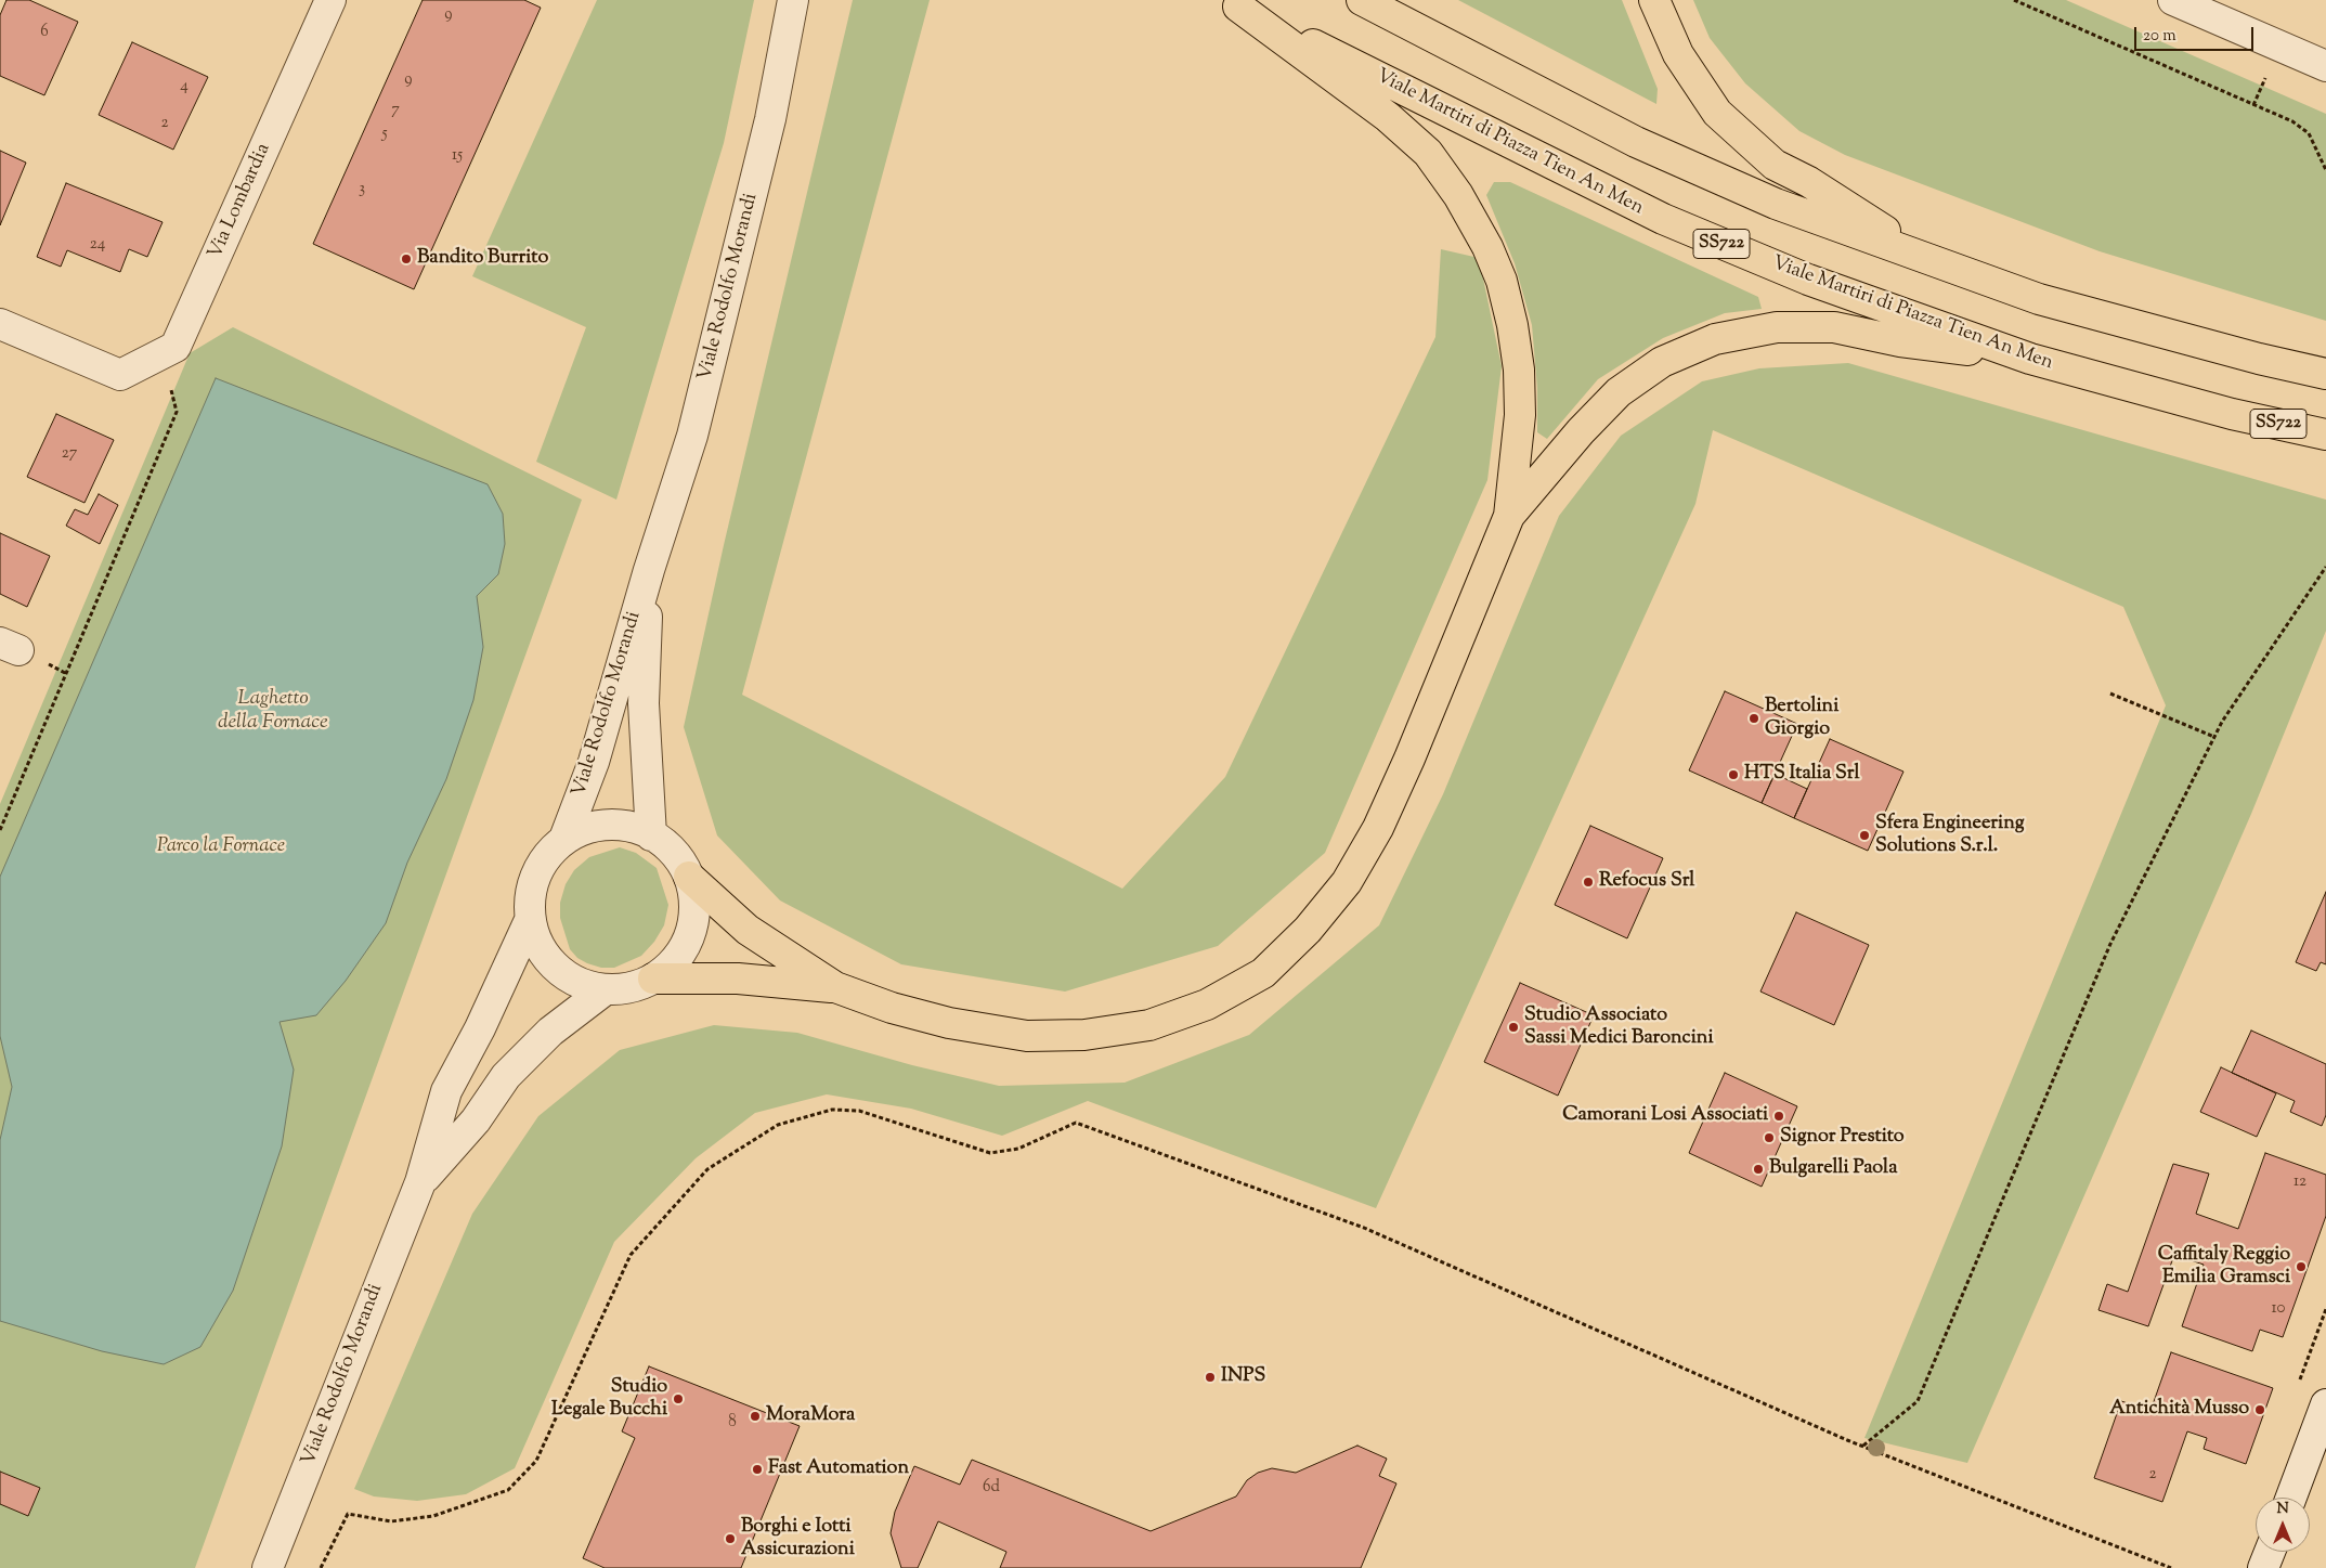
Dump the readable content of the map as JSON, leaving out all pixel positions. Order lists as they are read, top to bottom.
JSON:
{
  "streets": {
    "highway": ["Viale Martiri di Piazza Tien An Men", "SS722"],
    "street": ["Via Lombardia", "Viale Rodolfo Morandi"]
  },
  "water": ["Laghetto della Fornace"],
  "parks": ["Parco la Fornace"],
  "places": [
    "Bandito Burrito",
    "Bertolini Giorgio",
    "HTS Italia Srl",
    "Sfera Engineering Solutions S.r.l.",
    "Refocus Srl",
    "Studio Associato Sassi Medici Baroncini",
    "Camorani Losi Associati",
    "Signor Prestito",
    "Bulgarelli Paola",
    "Caffitaly Reggio Emilia Gramsci",
    "INPS",
    "Studio Legale Bucchi",
    "Antichità Musso",
    "MoraMora",
    "Fast Automation",
    "Borghi e Iotti Assicurazioni"
  ],
  "house_numbers": [
    "9",
    "6",
    "9",
    "4",
    "7",
    "2",
    "5",
    "15",
    "3",
    "24",
    "27",
    "12",
    "10",
    "8",
    "2",
    "6d"
  ],
  "scale_bar": "20 m",
  "north": "top"
}
